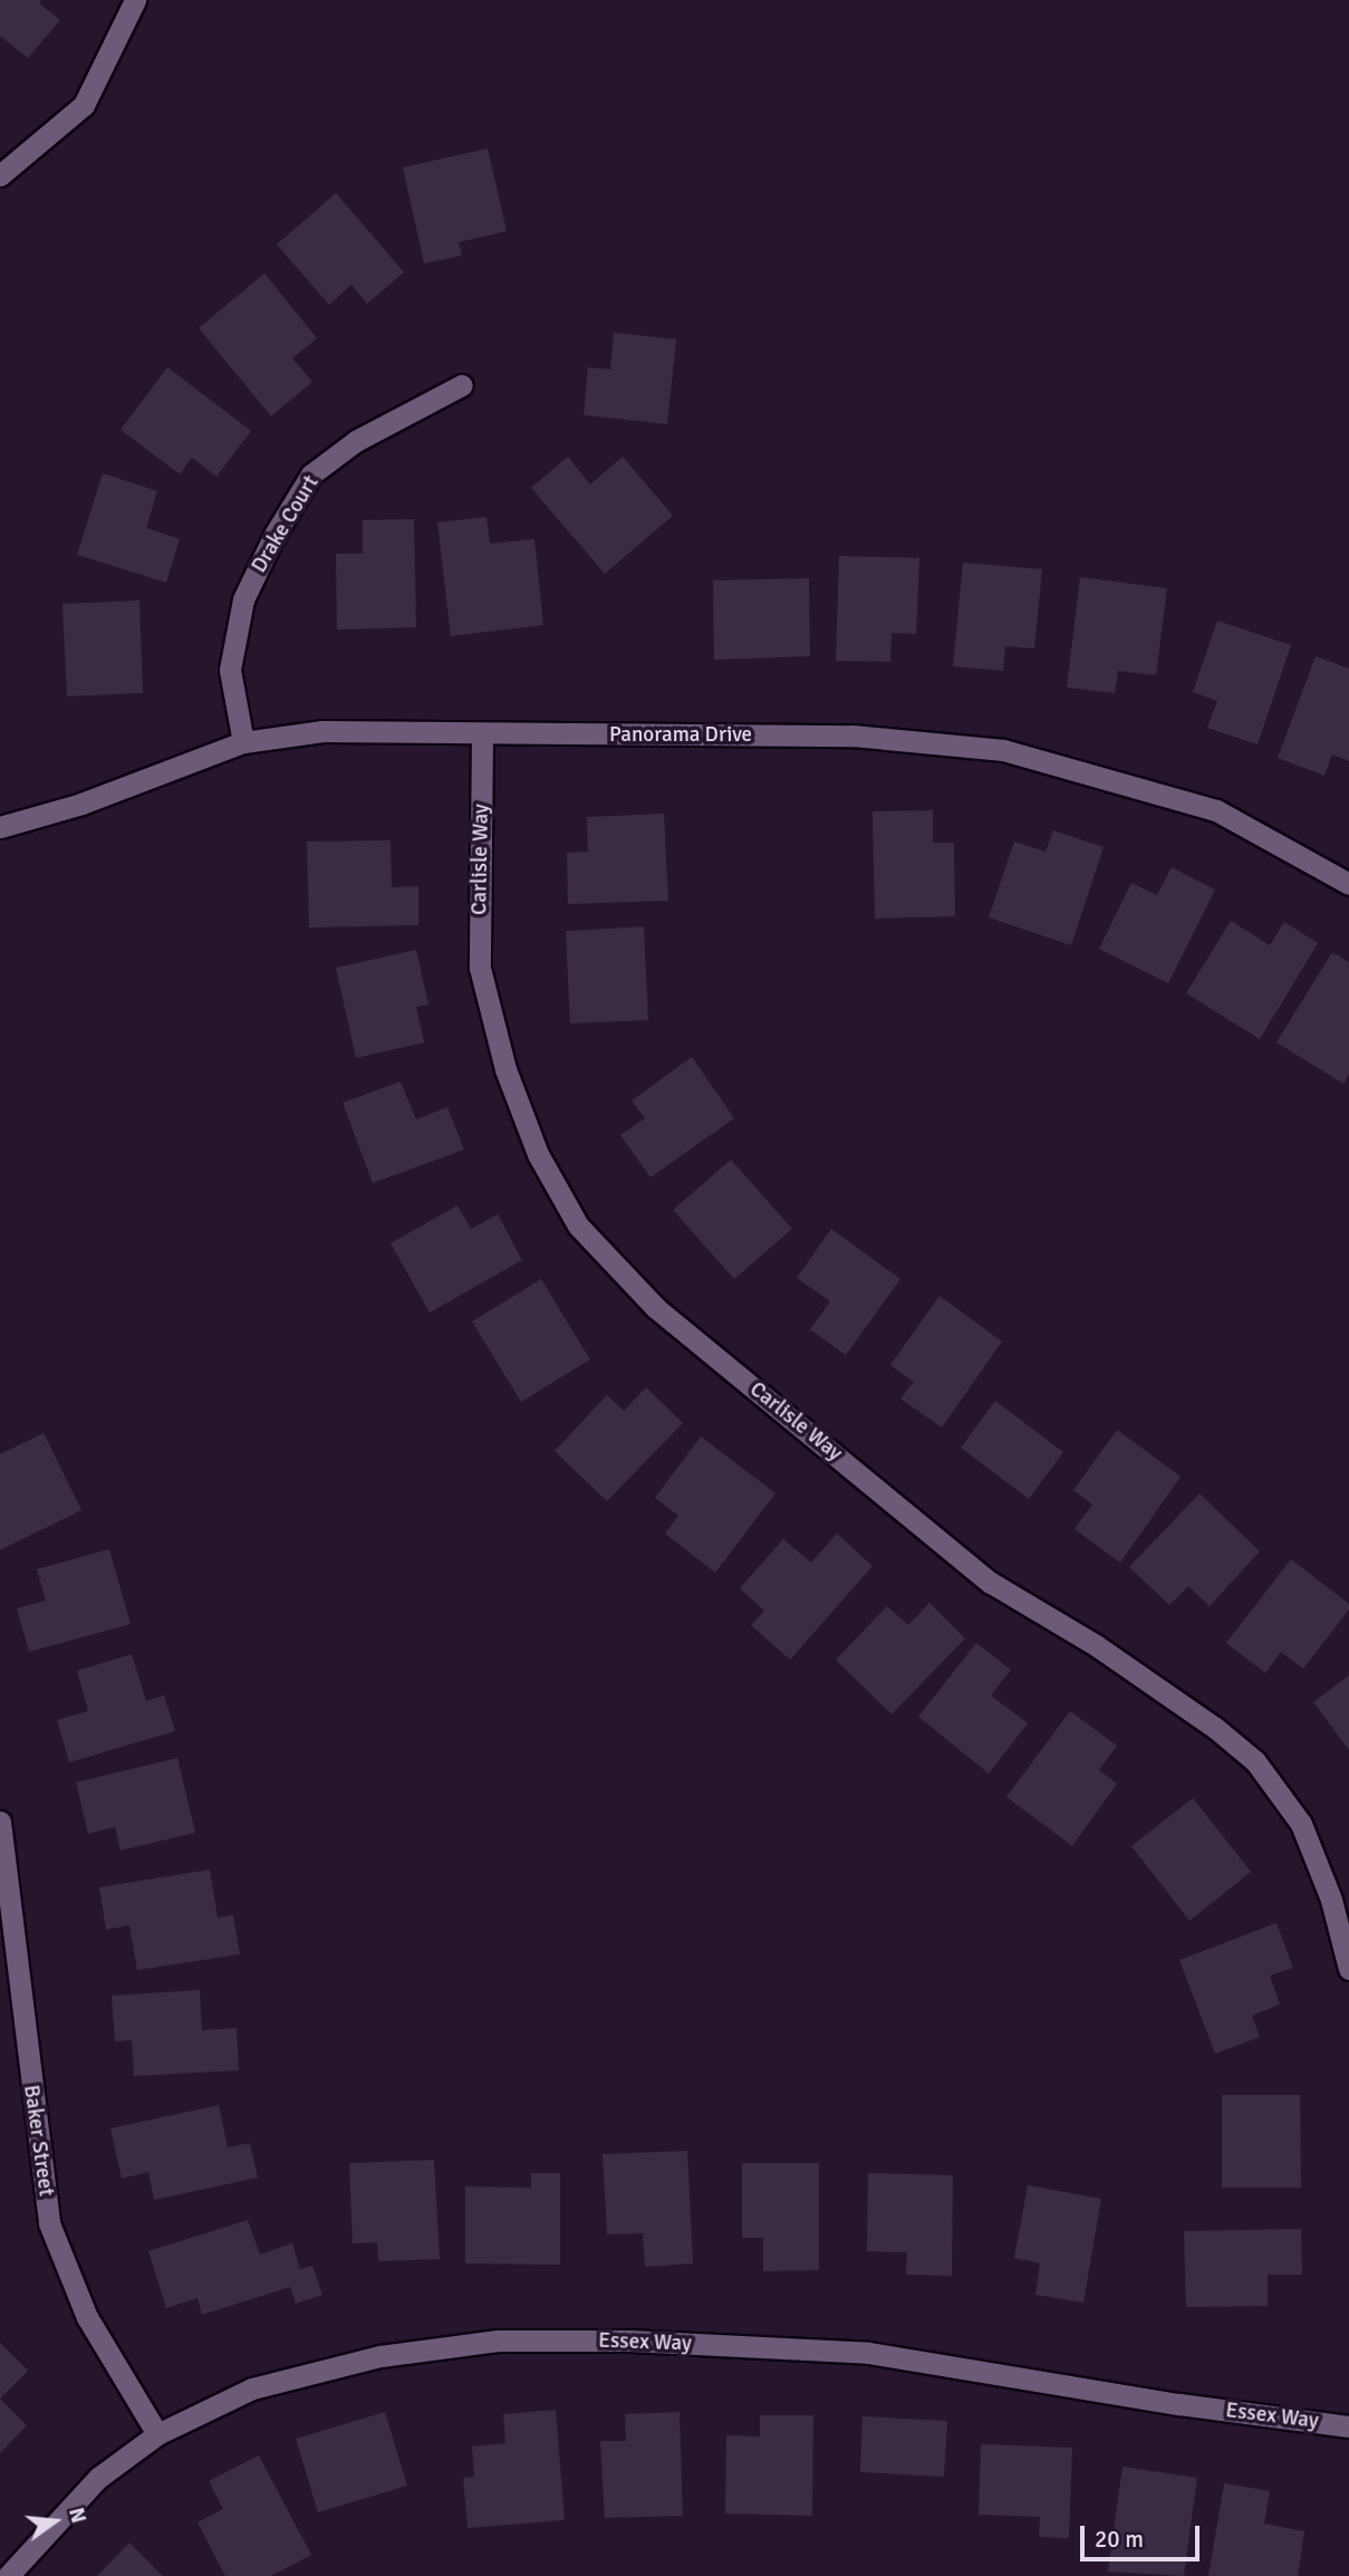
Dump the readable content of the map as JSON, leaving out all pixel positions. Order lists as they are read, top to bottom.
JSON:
{
  "streets": {
    "street": [
      "Drake Court",
      "Panorama Drive",
      "Carlisle Way",
      "Baker Street",
      "Essex Way"
    ]
  },
  "crossings": [
    ["Drake Court", "Panorama Drive"],
    ["Panorama Drive", "Carlisle Way"],
    ["Baker Street", "Essex Way"]
  ],
  "scale_bar": "20 m",
  "north": "right"
}
